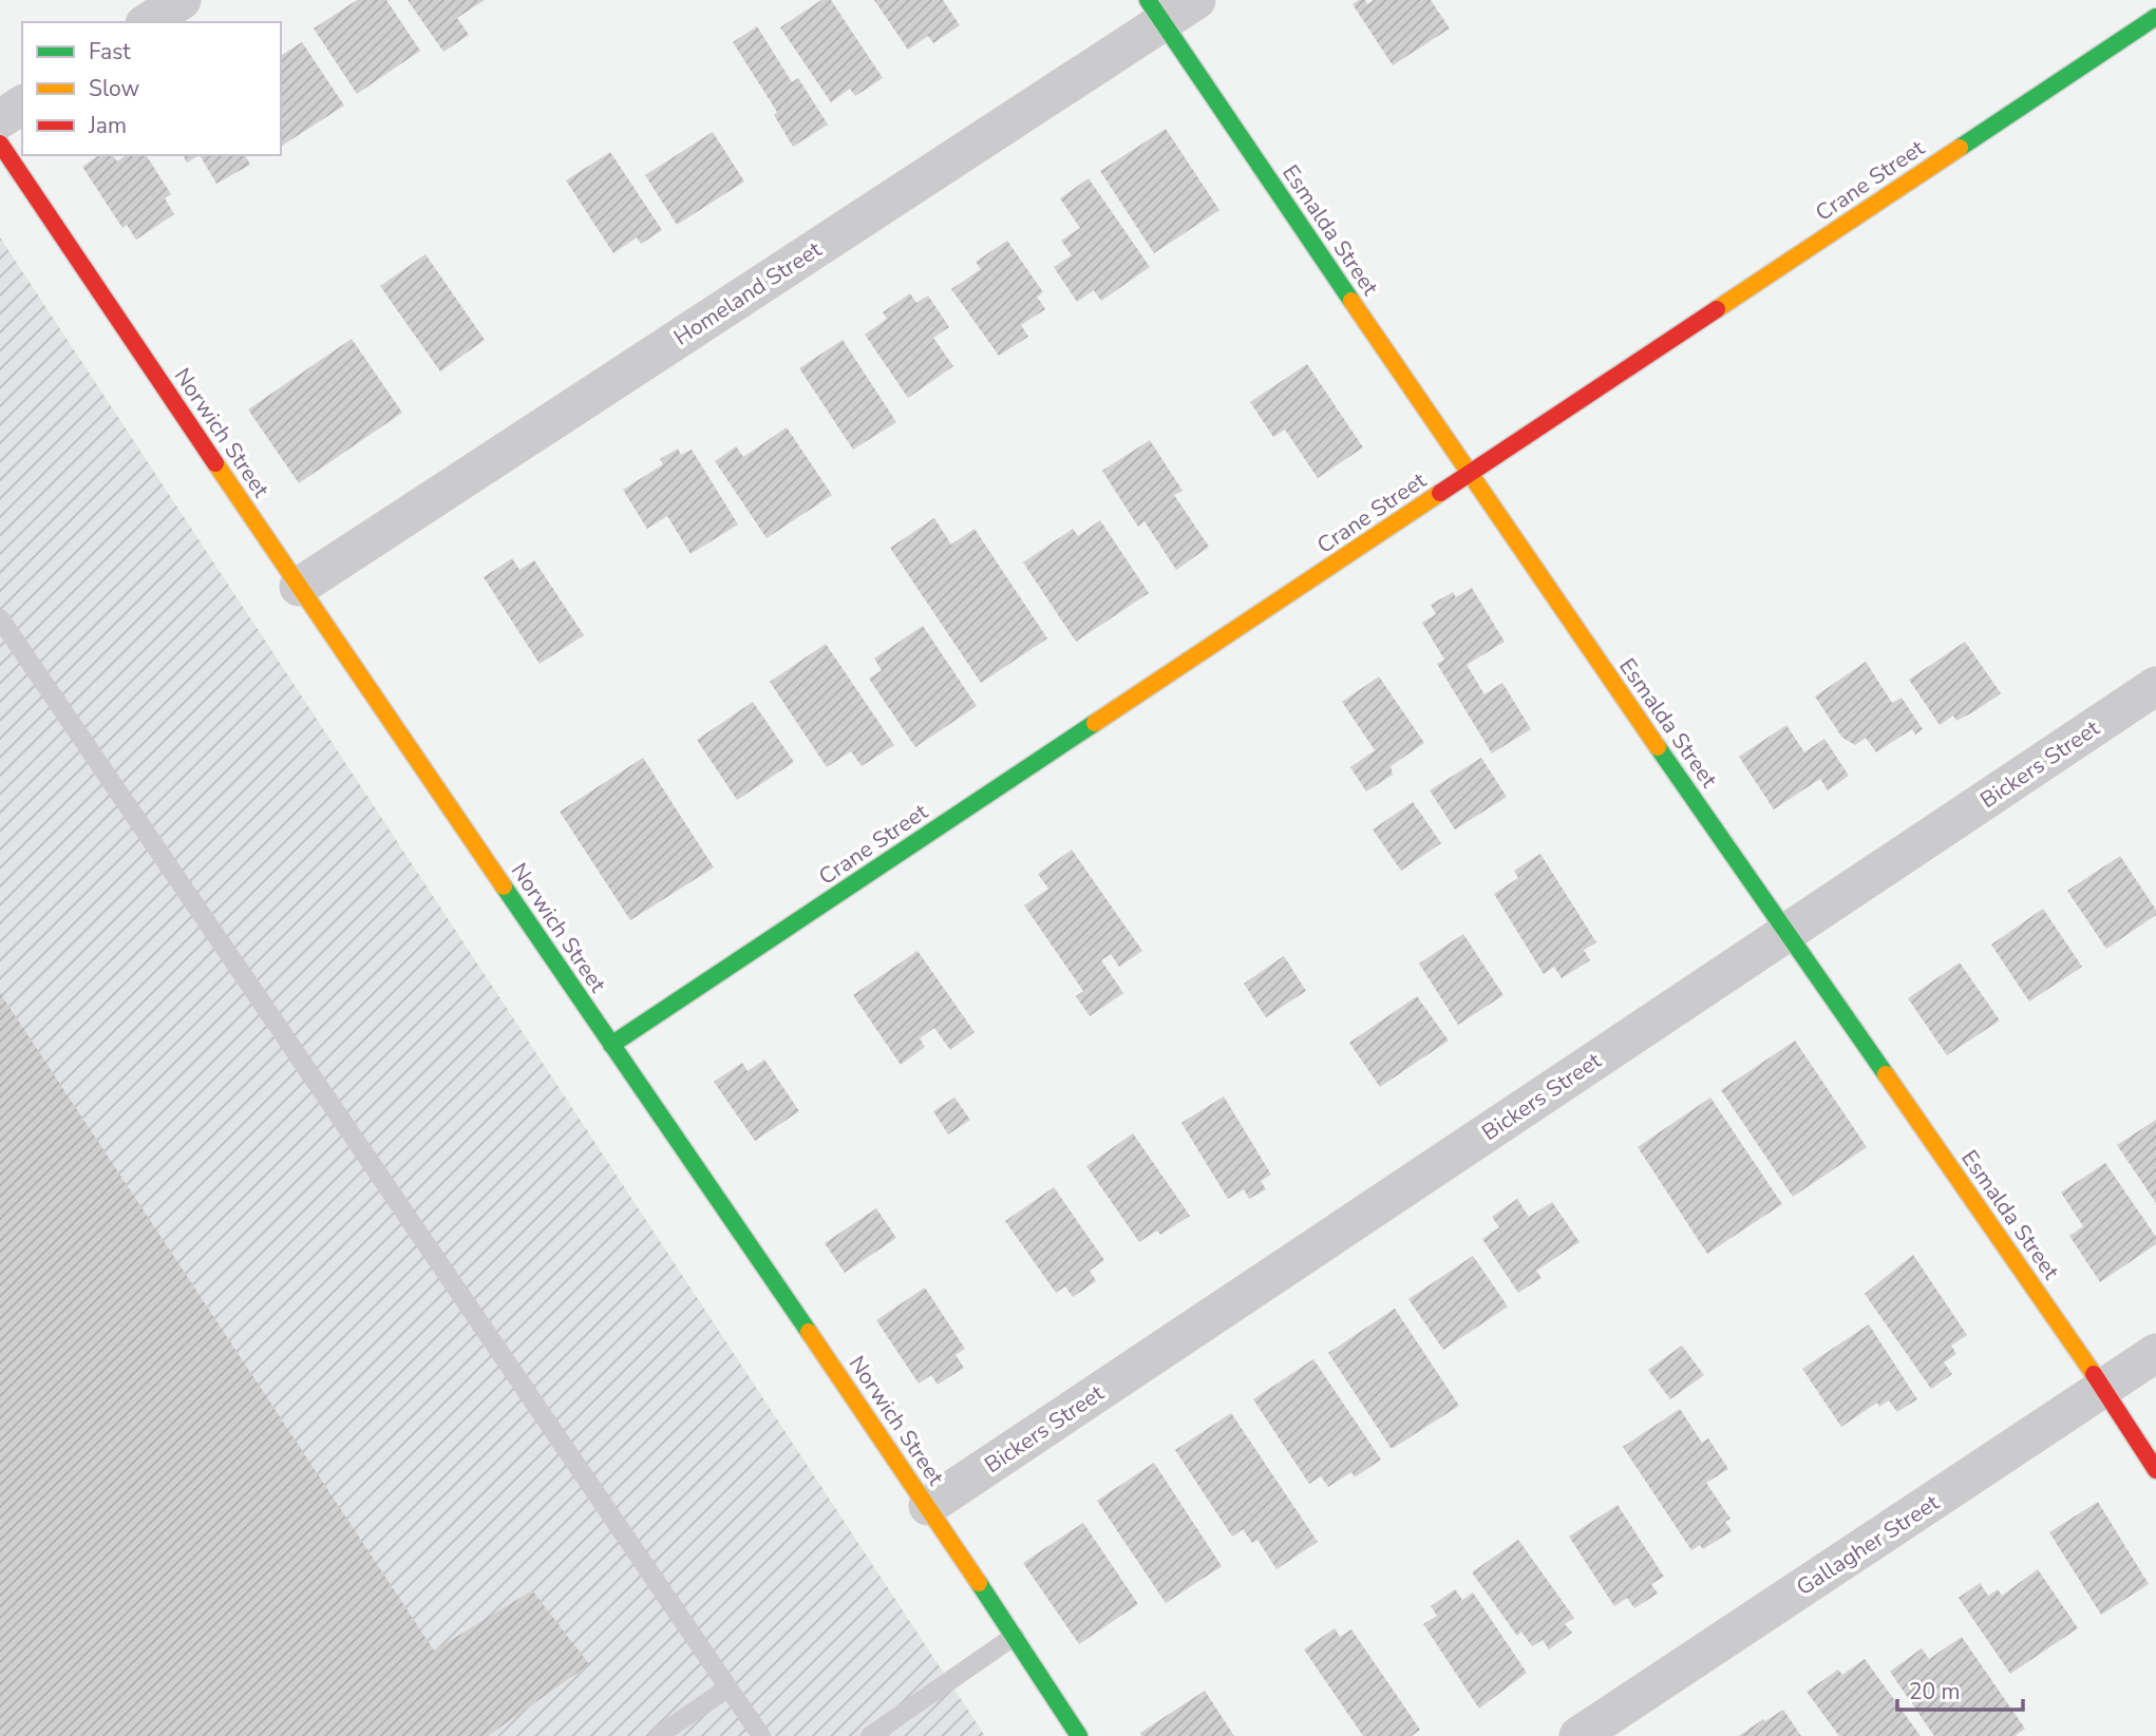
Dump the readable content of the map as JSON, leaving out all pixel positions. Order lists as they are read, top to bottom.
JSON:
{
  "streets": {
    "street": [
      "Crane Street",
      "Esmalda Street",
      "Homeland Street",
      "Norwich Street",
      "Bickers Street",
      "Gallagher Street"
    ]
  },
  "crossings": [
    ["Crane Street", "Esmalda Street"],
    ["Crane Street", "Norwich Street"],
    ["Esmalda Street", "Homeland Street"],
    ["Esmalda Street", "Bickers Street"],
    ["Esmalda Street", "Gallagher Street"],
    ["Homeland Street", "Norwich Street"],
    ["Norwich Street", "Bickers Street"]
  ],
  "legend": ["Fast", "Slow", "Jam"],
  "scale_bar": "20 m"
}
